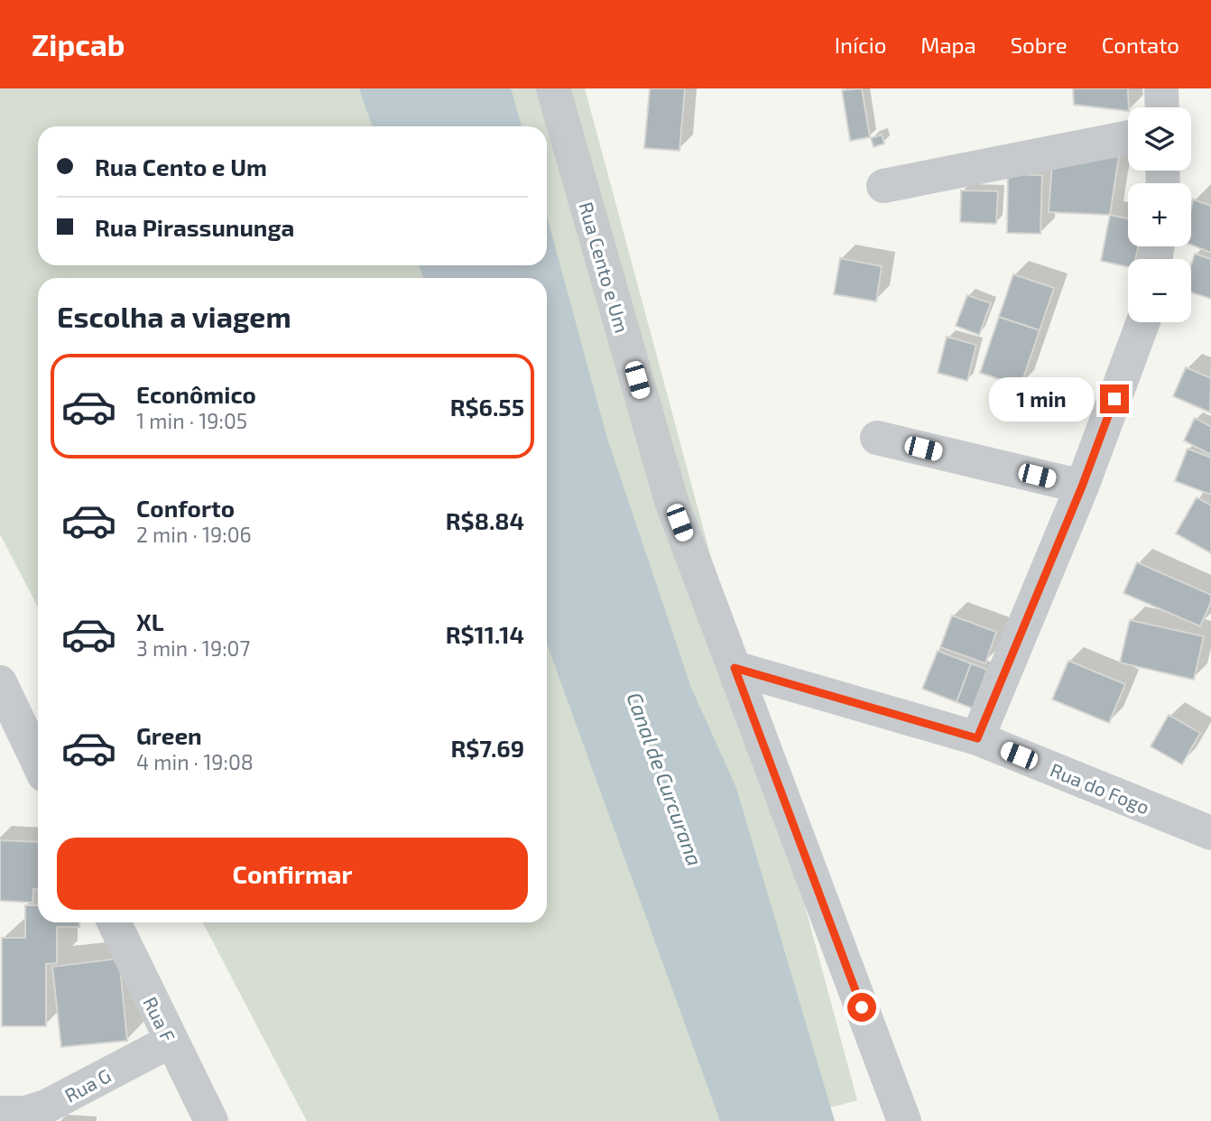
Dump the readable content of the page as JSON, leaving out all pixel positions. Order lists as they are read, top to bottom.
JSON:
{
  "streets": {
    "street": [
      "Rua Cento e Um",
      "Rua do Fogo",
      "Rua F",
      "Rua G"
    ]
  },
  "crossings": [
    ["Rua Cento e Um", "Rua do Fogo"],
    ["Rua F", "Rua G"]
  ],
  "water": ["Canal de Curcurana"],
  "page": {
    "header": "Zipcab",
    "nav": [
      "Início",
      "Mapa",
      "Sobre",
      "Contato"
    ],
    "map_buttons": ["+", "−"],
    "banner": ["Rua Cento e Um", "Rua Pirassununga"],
    "heading": "Escolha a viagem",
    "list": [
      {
        "name": "Econômico",
        "note": "1 min · 19:05",
        "value": "R$6.55"
      },
      {
        "name": "Conforto",
        "note": "2 min · 19:06",
        "value": "R$8.84"
      },
      {
        "name": "XL",
        "note": "3 min · 19:07",
        "value": "R$11.14"
      },
      {
        "name": "Green",
        "note": "4 min · 19:08",
        "value": "R$7.69"
      }
    ],
    "bubble": "1 min",
    "buttons": "Confirmar"
  }
}
